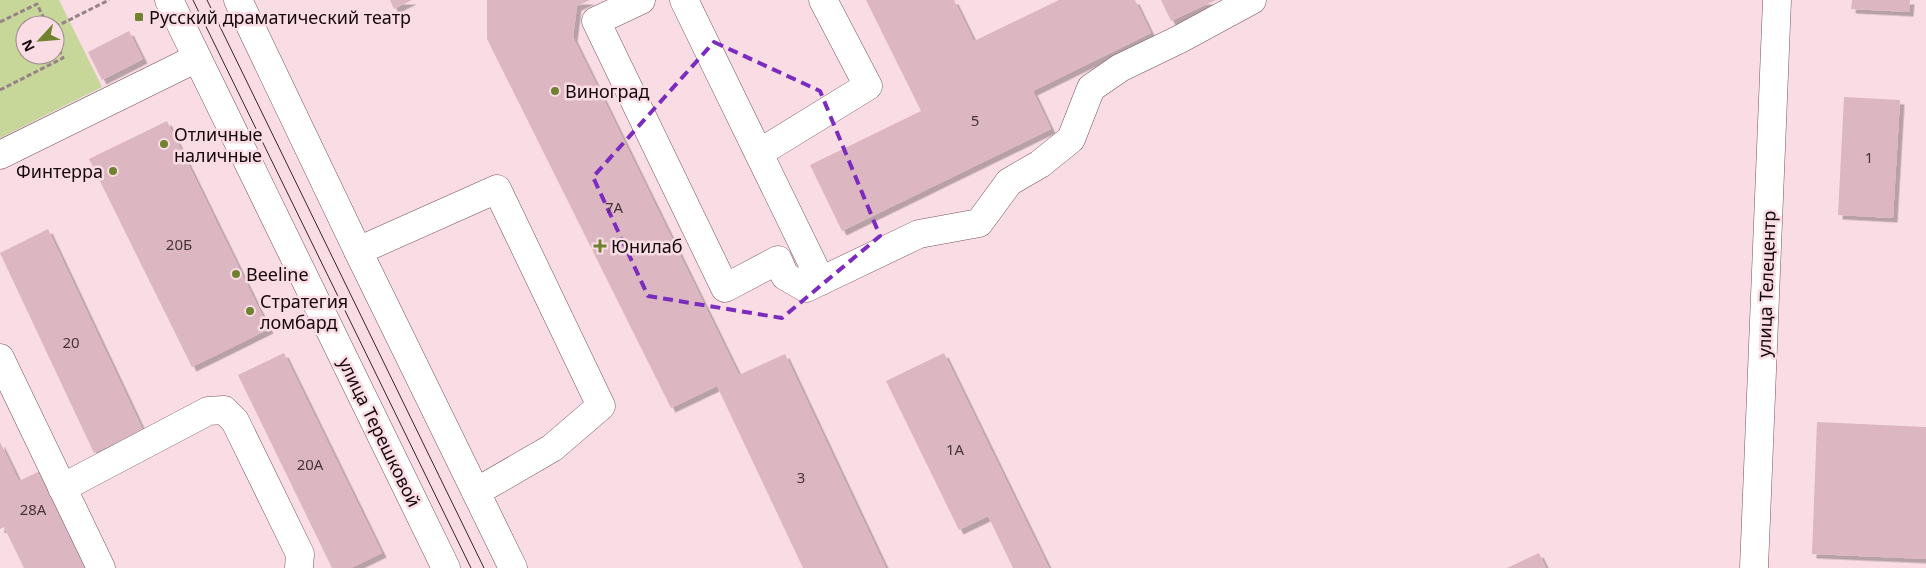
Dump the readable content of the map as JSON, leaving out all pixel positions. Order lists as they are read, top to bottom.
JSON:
{
  "streets": {
    "street": ["улица Телецентр", "улица Терешковой"]
  },
  "places": {
    "transit": ["Русский драматический театр"],
    "other": [
      "Виноград",
      "Отличные наличные",
      "Финтерра",
      "Beeline",
      "Стратегия ломбард"
    ],
    "health": ["Юнилаб"]
  },
  "house_numbers": [
    "5",
    "1",
    "7А",
    "20Б",
    "20",
    "1А",
    "20А",
    "3",
    "28А"
  ],
  "north": "bottom left"
}
